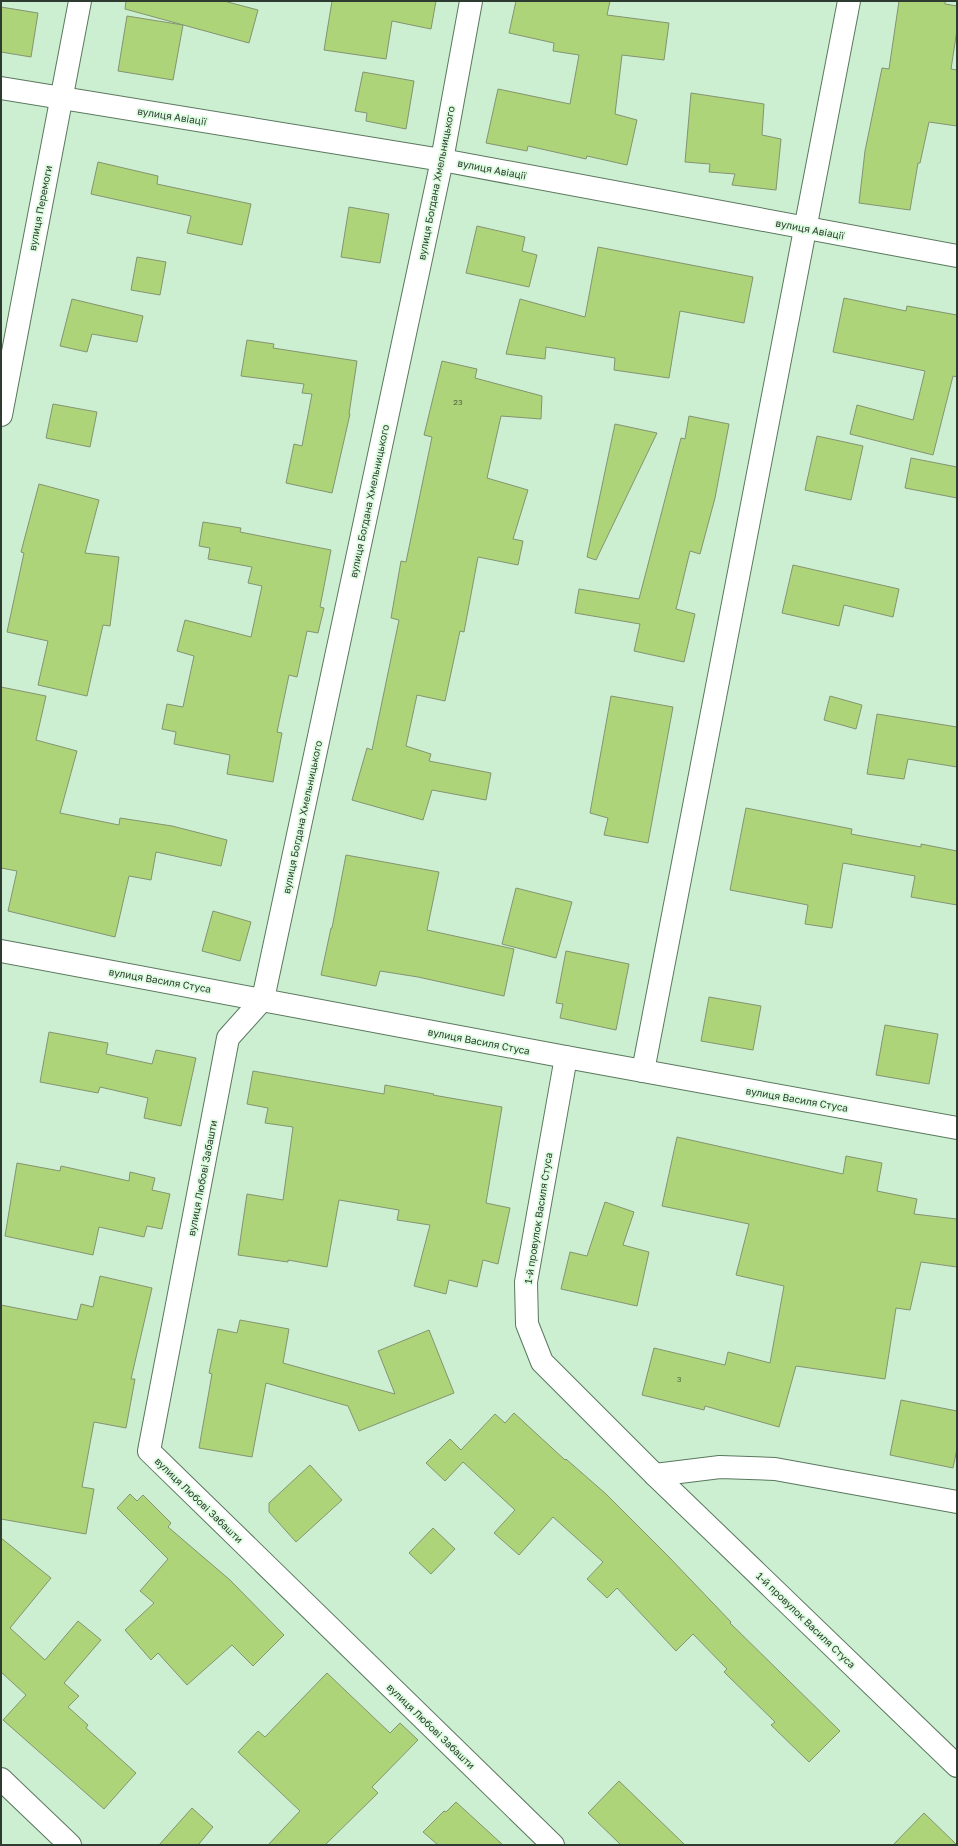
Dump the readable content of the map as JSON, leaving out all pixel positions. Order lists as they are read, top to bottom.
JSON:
{
  "streets": {
    "street": [
      "вулиця Авіації",
      "вулиця Богдана Хмельницького",
      "вулиця Перемоги",
      "вулиця Василя Стуса",
      "вулиця Любові Забашти",
      "1-й провулок Василя Стуса"
    ]
  },
  "crossings": [
    ["вулиця Авіації", "вулиця Богдана Хмельницького"],
    ["вулиця Авіації", "вулиця Перемоги"],
    ["вулиця Богдана Хмельницького", "вулиця Василя Стуса"],
    ["вулиця Богдана Хмельницького", "вулиця Любові Забашти"],
    ["вулиця Василя Стуса", "вулиця Любові Забашти"],
    ["вулиця Василя Стуса", "1-й провулок Василя Стуса"]
  ],
  "house_numbers": ["23", "3"]
}
